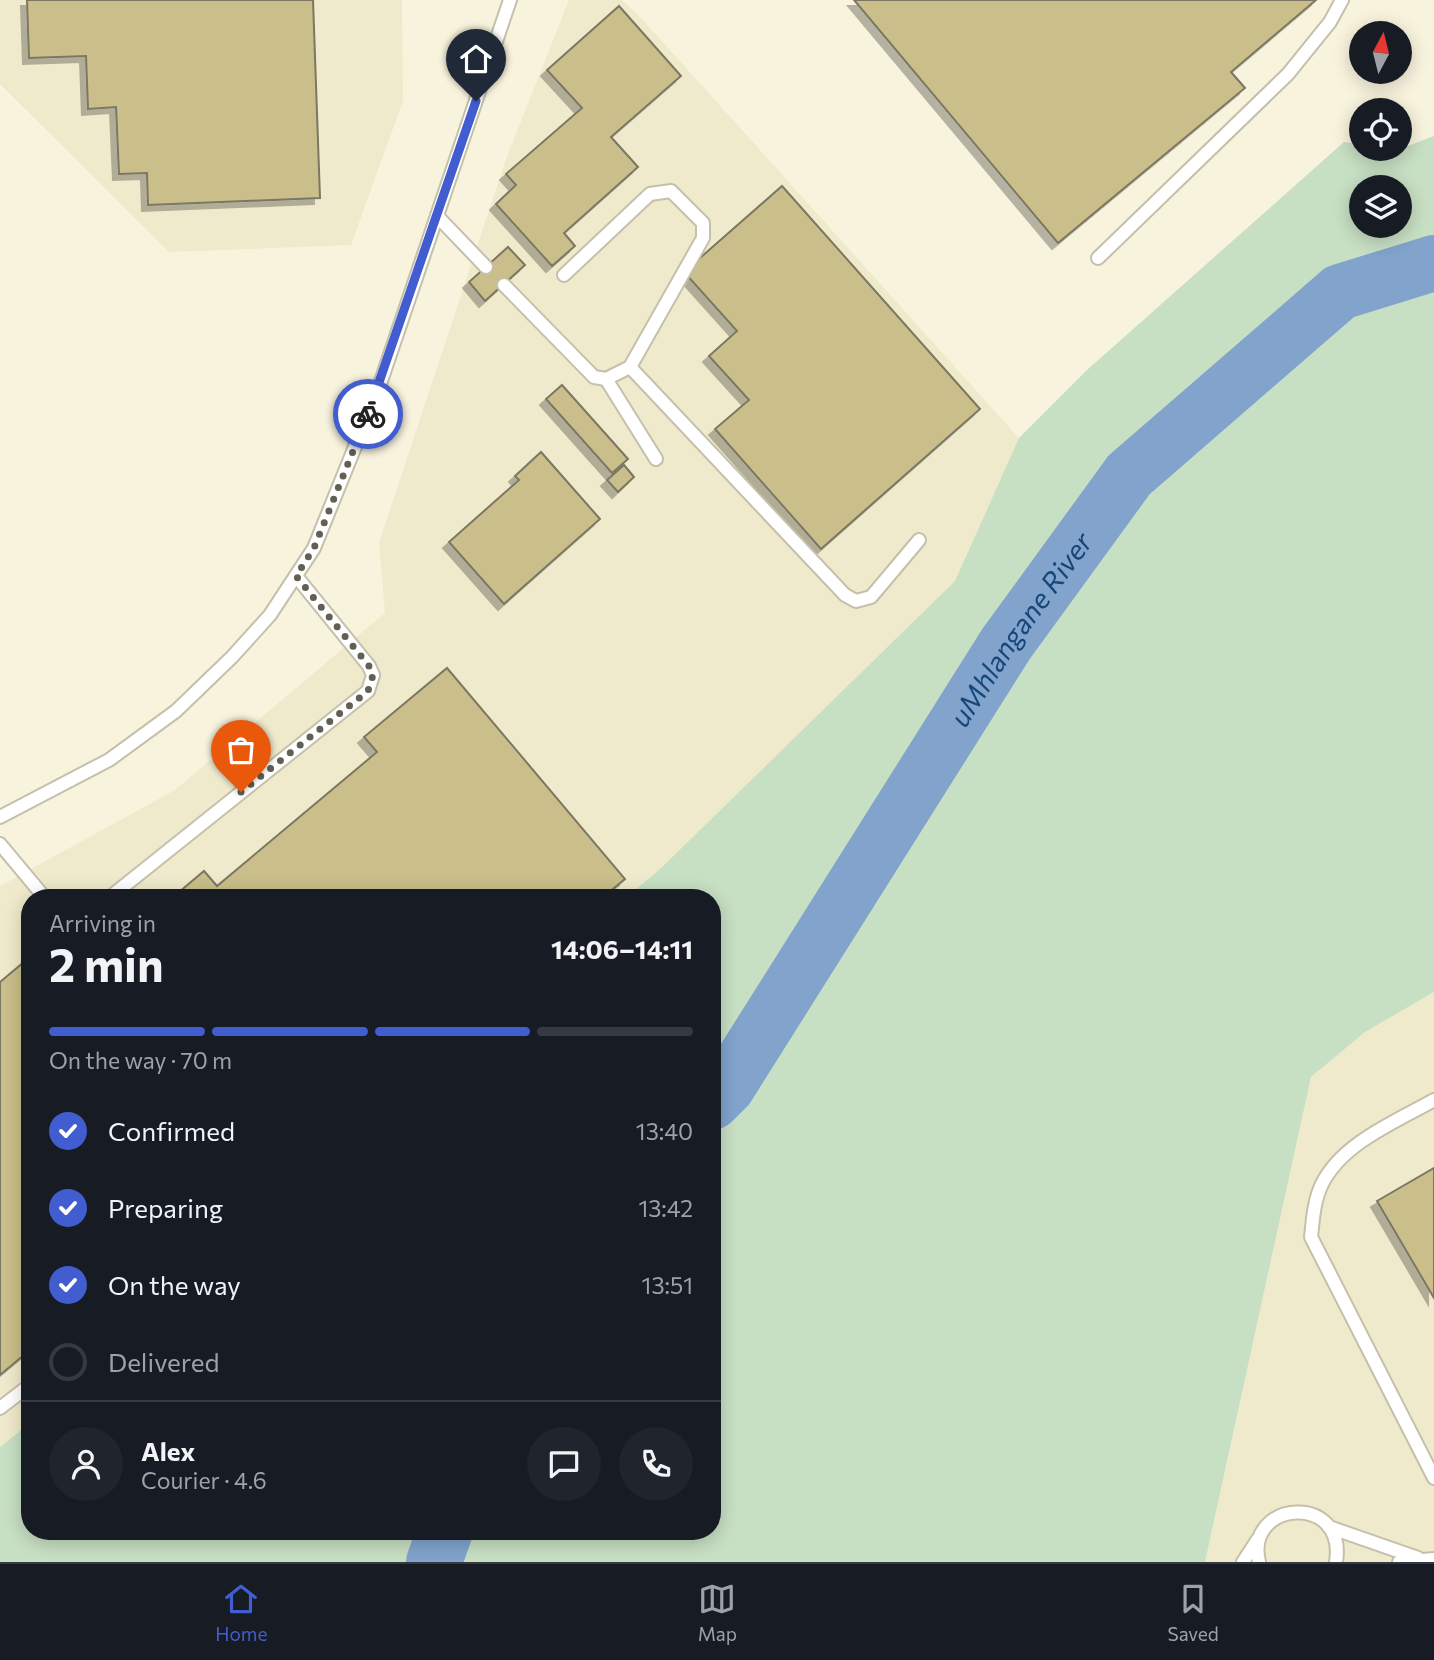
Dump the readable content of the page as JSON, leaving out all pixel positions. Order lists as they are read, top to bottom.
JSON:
{
  "water": ["uMhlangane River"],
  "north": "top",
  "page": {
    "heading": ["2 min", "Arriving in", "14:06–14:11"],
    "panel": ["Alex", "Courier · 4.6"],
    "bar": "On the way · 70 m",
    "list": [
      ["Confirmed", "13:40"],
      ["Preparing", "13:42"],
      ["On the way", "13:51"],
      "Delivered"
    ],
    "tabs": ["Home", "Map", "Saved"]
  }
}
